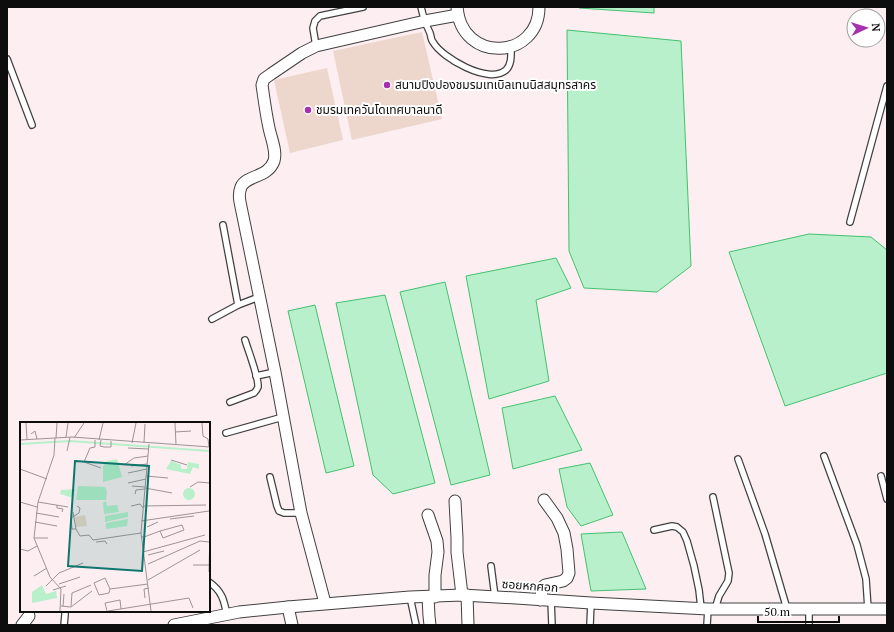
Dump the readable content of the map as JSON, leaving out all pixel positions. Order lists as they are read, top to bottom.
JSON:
{
  "streets": {
    "street": ["ซอยหกศอก"]
  },
  "places": ["สนามปิงปองชมรมเทเบิลเทนนิสสมุทรสาคร", "ชมรมเทควันโดเทศบาลนาดี"],
  "scale_bar": "50 m",
  "north": "right"
}
